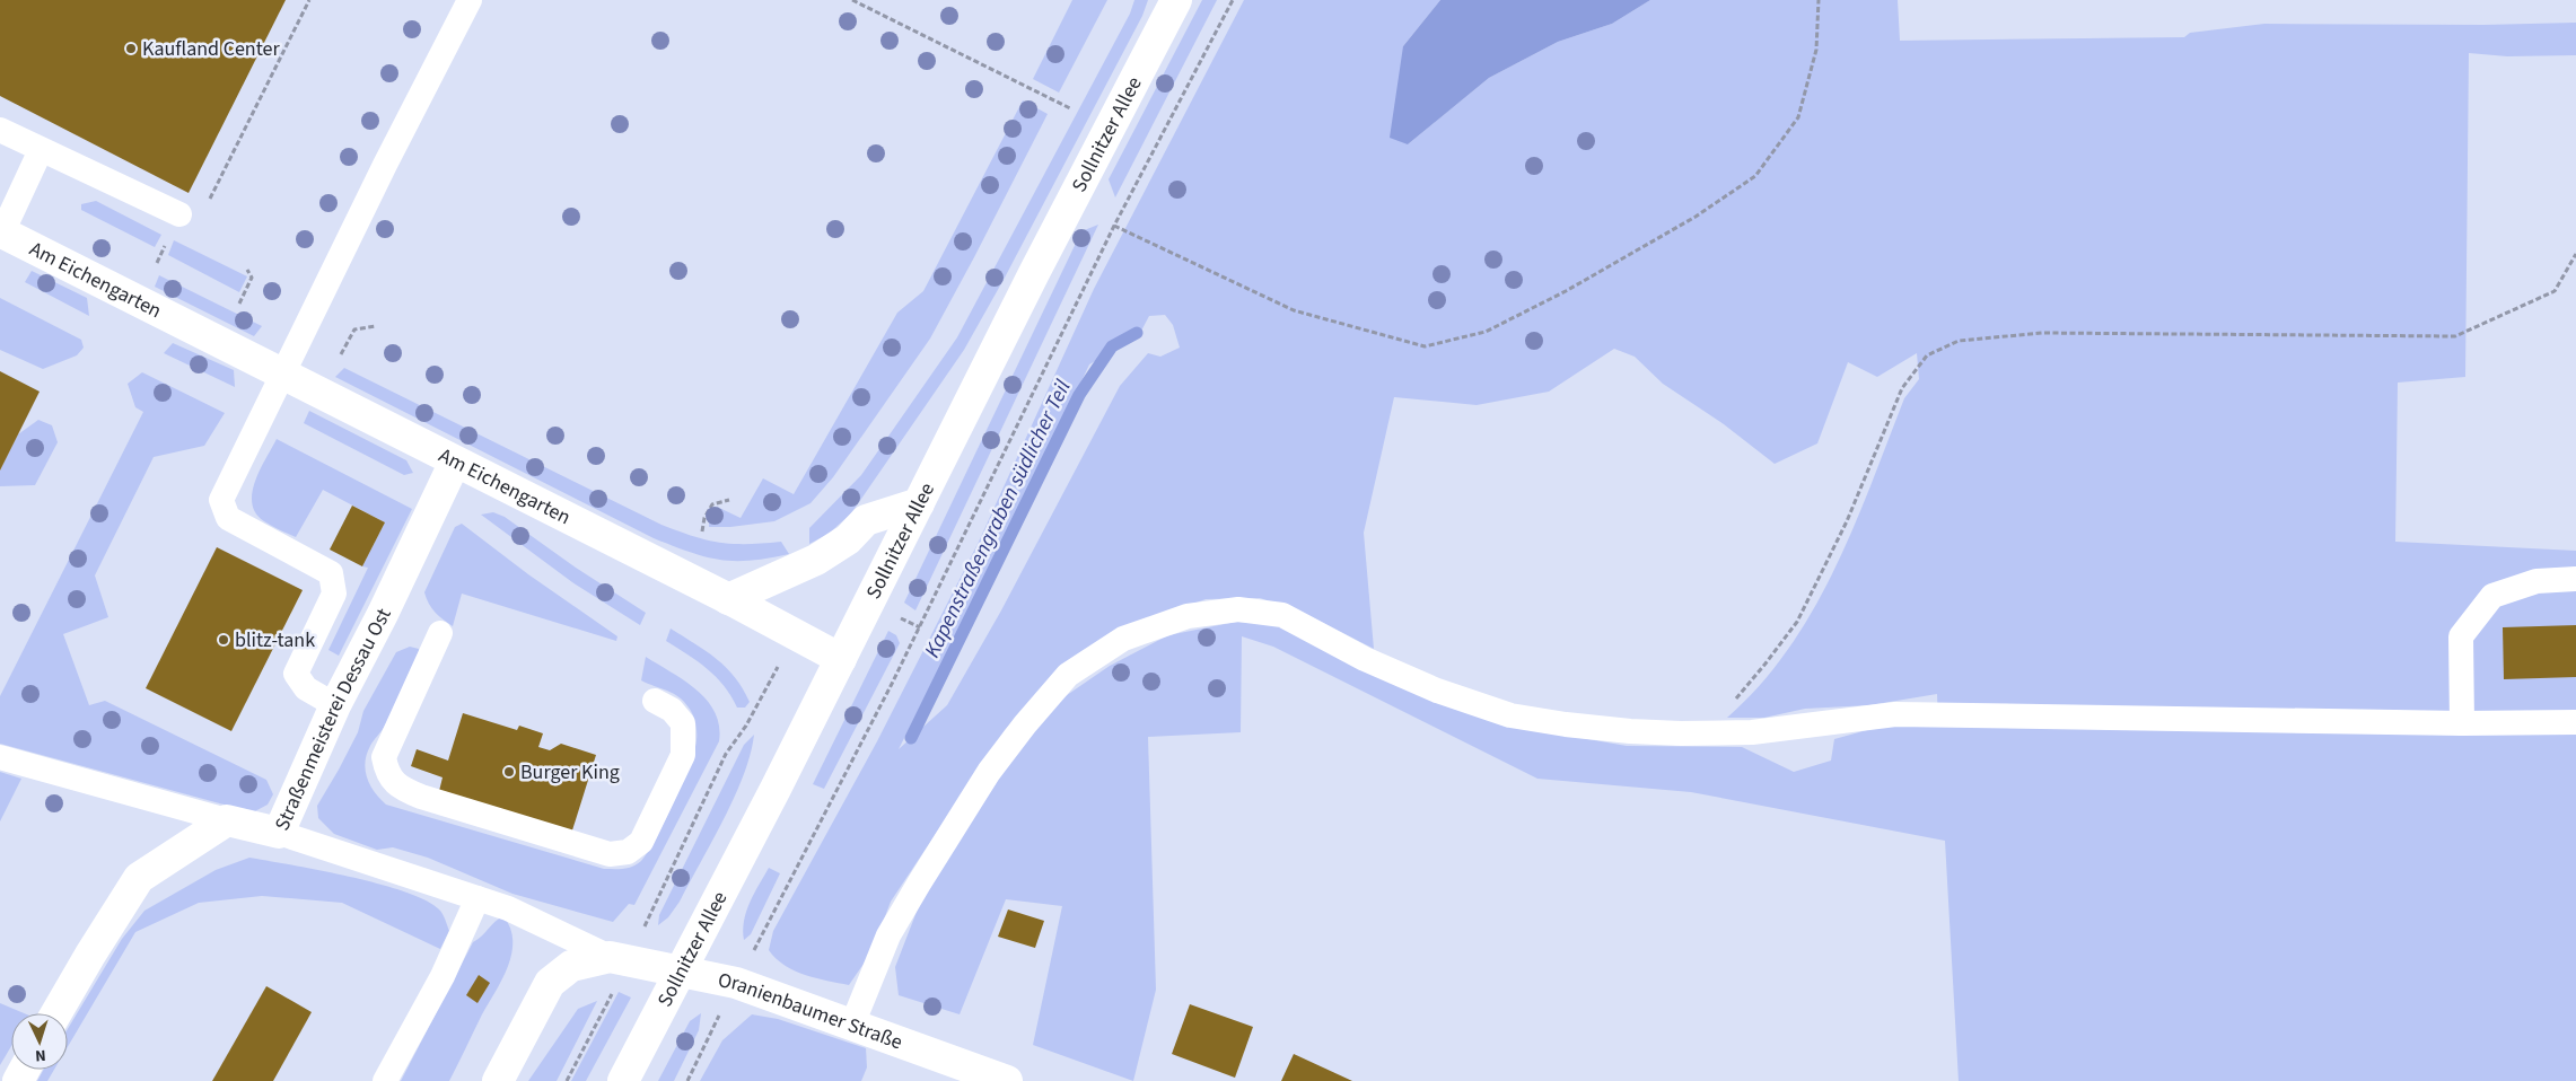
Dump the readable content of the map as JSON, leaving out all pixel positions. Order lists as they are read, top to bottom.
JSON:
{
  "streets": {
    "street": [
      "Sollnitzer Allee",
      "Am Eichengarten",
      "Straßenmeisterei Dessau Ost",
      "Oranienbaumer Straße"
    ]
  },
  "crossings": [
    ["Sollnitzer Allee", "Am Eichengarten"],
    ["Sollnitzer Allee", "Oranienbaumer Straße"],
    ["Am Eichengarten", "Straßenmeisterei Dessau Ost"]
  ],
  "water": ["Kapenstraßengraben südlicher Teil"],
  "places": ["Kaufland Center", "blitz-tank", "Burger King"],
  "north": "bottom"
}
